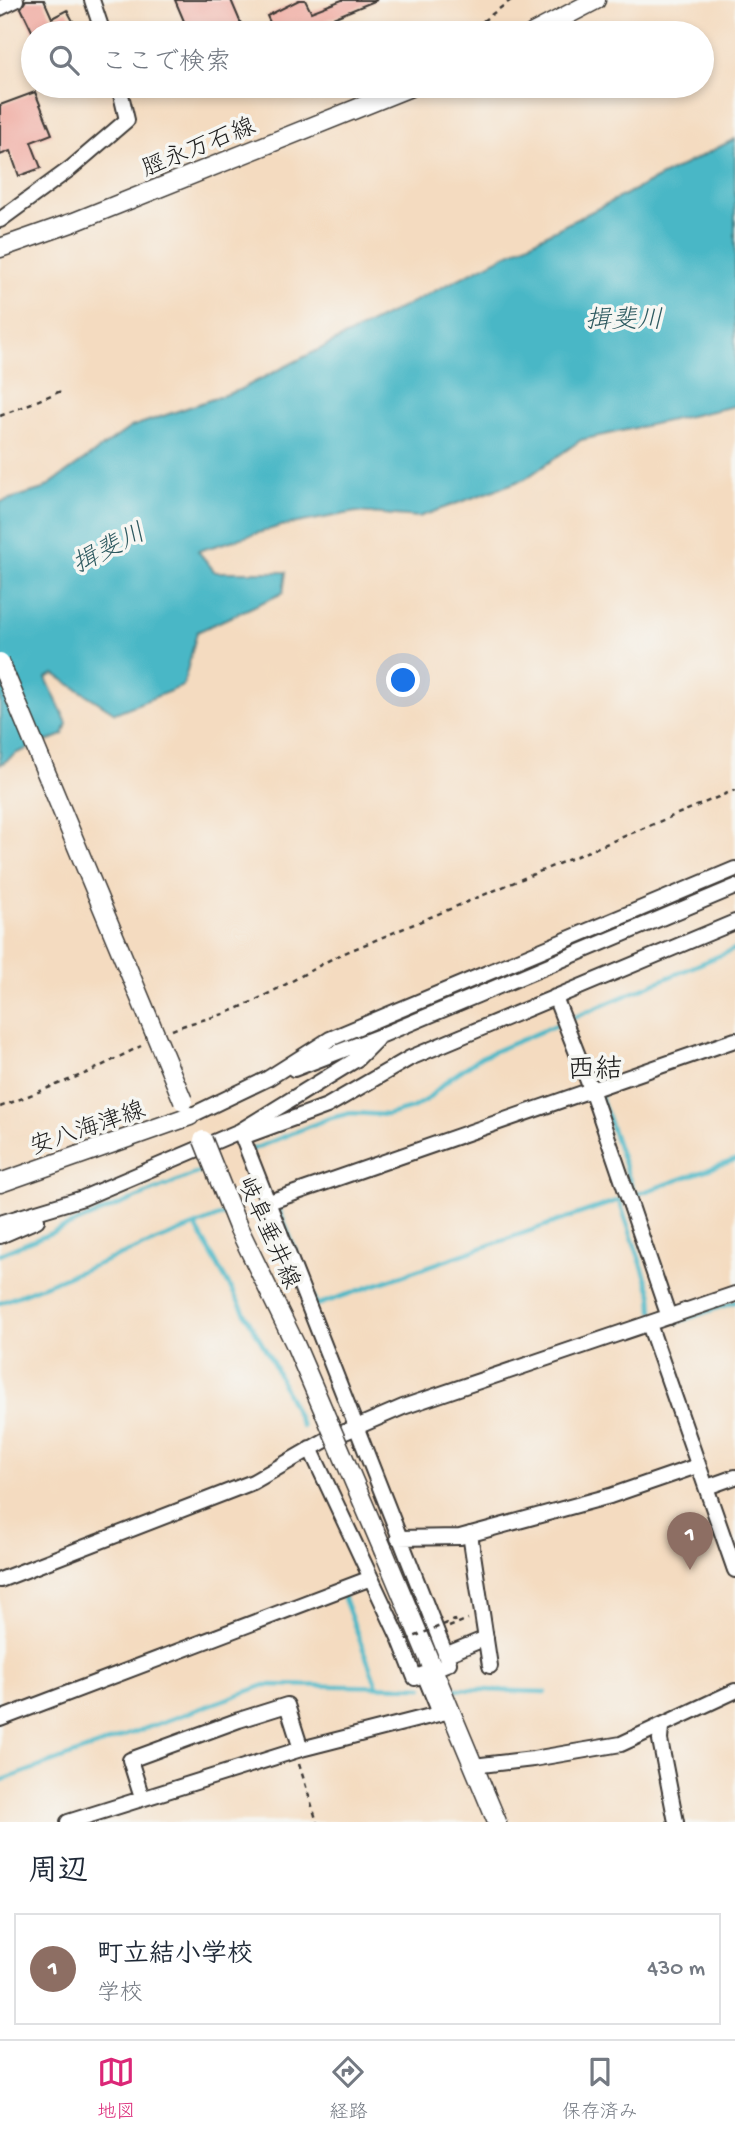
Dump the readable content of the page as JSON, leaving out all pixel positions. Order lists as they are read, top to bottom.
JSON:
{
  "streets": {
    "main road": ["脛永万石線", "安八海津線", "岐阜垂井線"]
  },
  "crossings": [
    ["安八海津線", "岐阜垂井線"]
  ],
  "districts": ["西結"],
  "water": ["揖斐川"],
  "page": {
    "search": "ここで検索",
    "pins": "1",
    "heading": "周辺",
    "list": [
      {
        "mark": "1",
        "name": "町立結小学校",
        "note": "学校",
        "value": "430 m"
      }
    ],
    "nav": ["地図", "経路", "保存済み"]
  }
}
